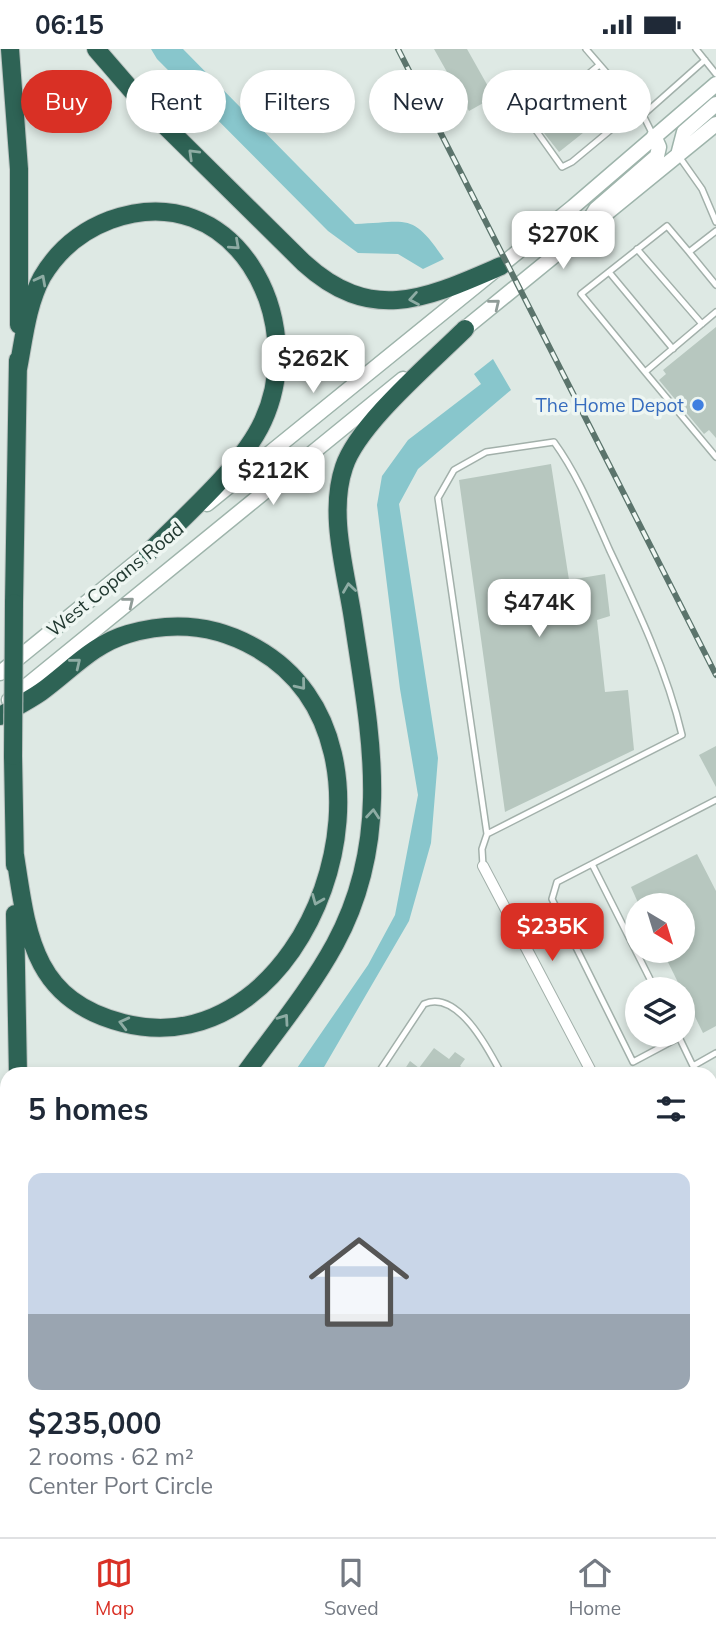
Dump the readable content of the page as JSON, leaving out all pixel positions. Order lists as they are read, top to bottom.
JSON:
{
  "streets": {
    "main road": ["West Copans Road"]
  },
  "places": ["The Home Depot"],
  "north": "bottom right",
  "page": {
    "status": "06:15",
    "chip": [
      "Buy",
      "Rent",
      "Filters",
      "New",
      "Apartment"
    ],
    "price": [
      "$270K",
      "$262K",
      "$212K",
      "$474K",
      "$235K"
    ],
    "heading": "5 homes",
    "list": [
      {
        "name": "$235,000",
        "note": "2 rooms · 62 m² · Center Port Circle"
      }
    ],
    "tabs": ["Map", "Saved", "Home"]
  }
}
